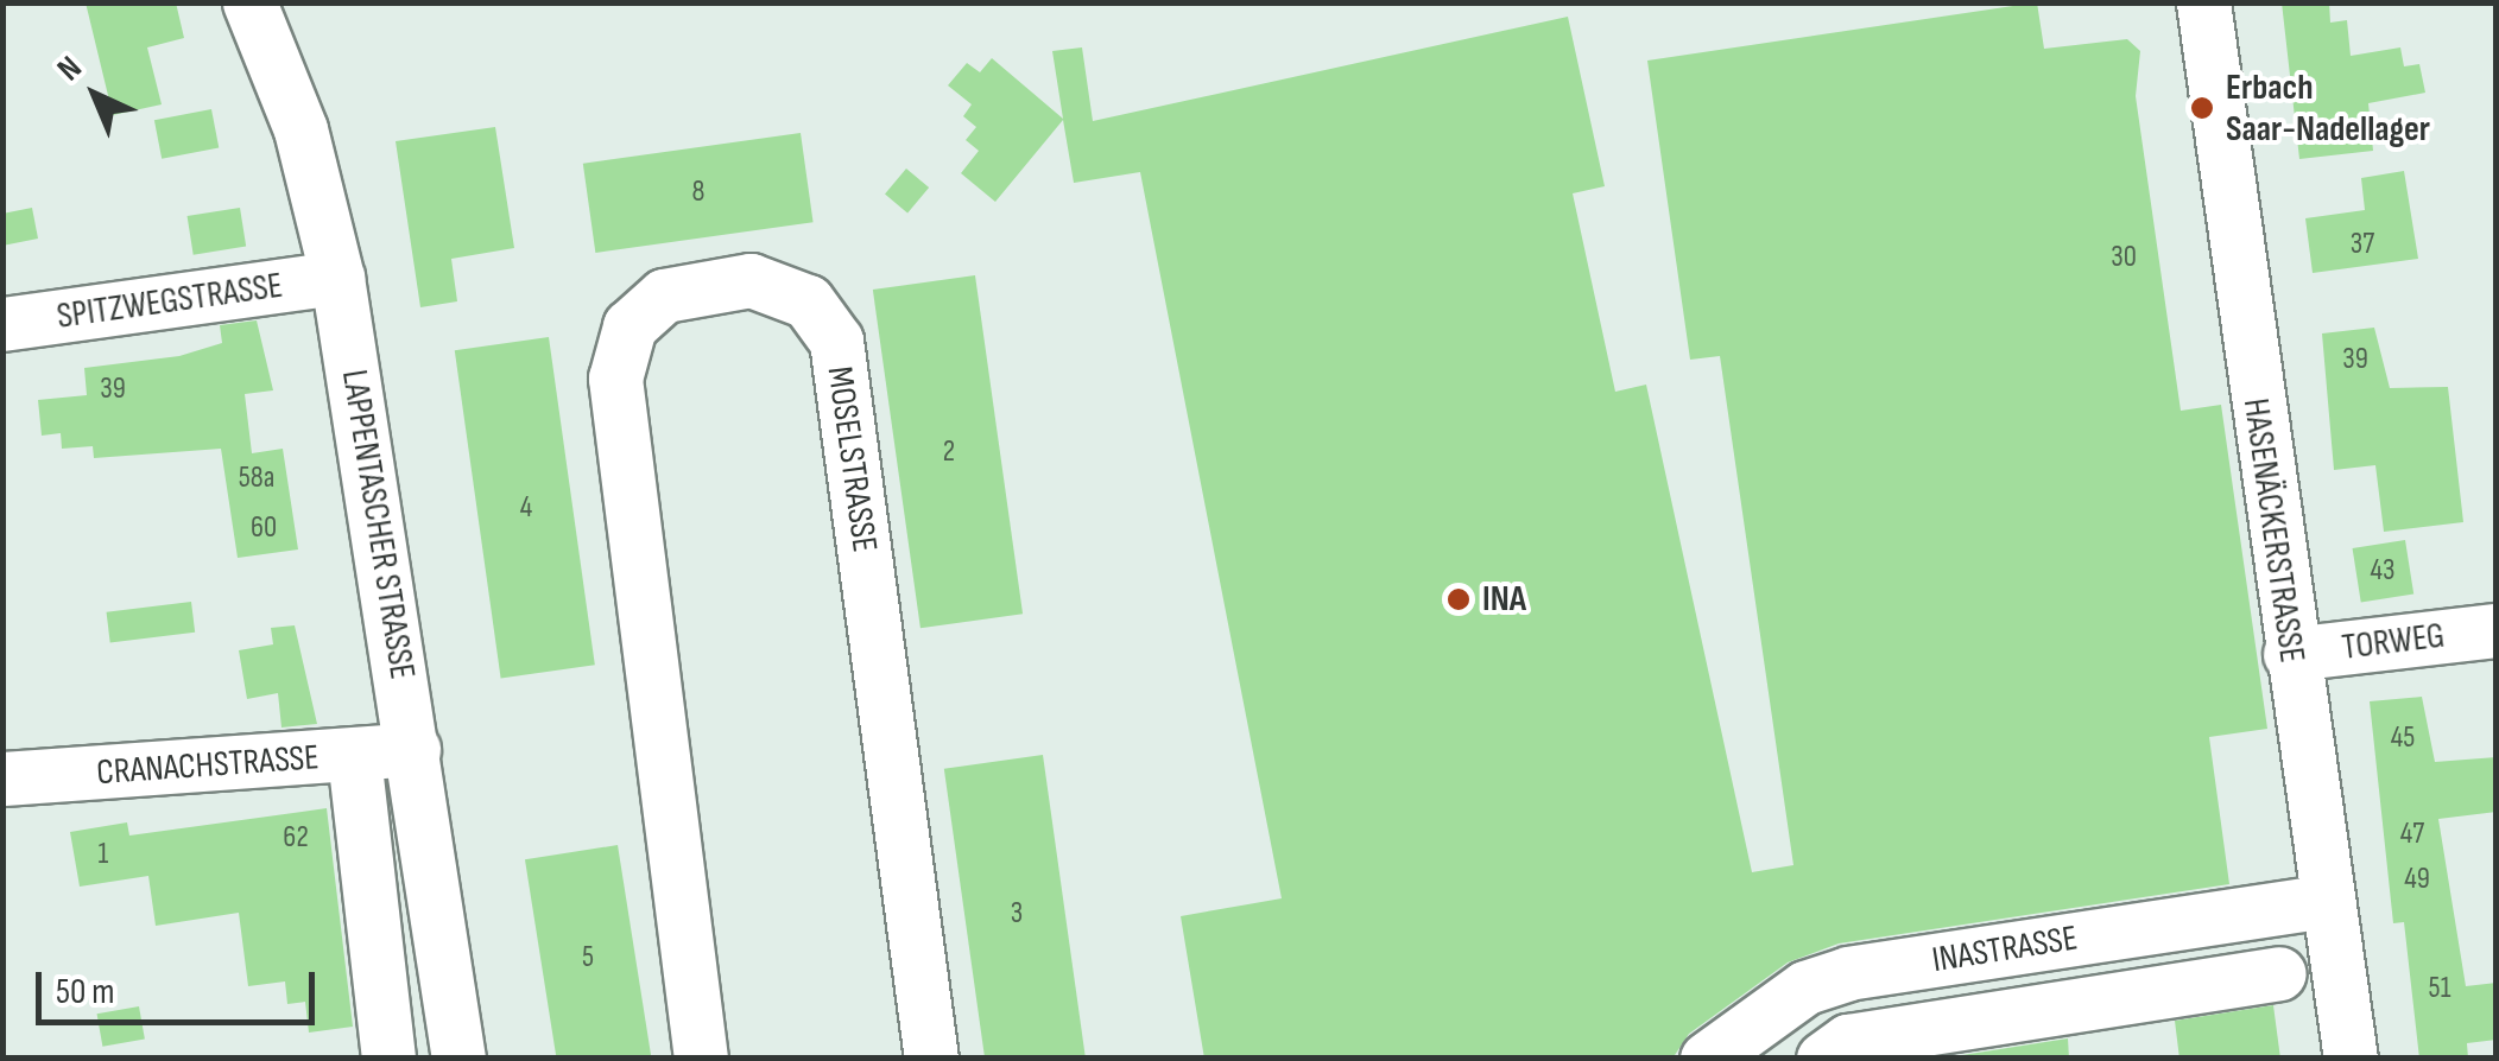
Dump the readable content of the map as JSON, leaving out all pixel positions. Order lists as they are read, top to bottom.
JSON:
{
  "streets": {
    "street": [
      "SPITZWEGSTRASSE",
      "MOSELSTRASSE",
      "LAPPENTASCHER STRASSE",
      "HASENÄCKERSTRASSE",
      "TORWEG",
      "CRANACHSTRASSE",
      "INASTRASSE"
    ]
  },
  "crossings": [
    ["SPITZWEGSTRASSE", "LAPPENTASCHER STRASSE"],
    ["LAPPENTASCHER STRASSE", "CRANACHSTRASSE"],
    ["HASENÄCKERSTRASSE", "TORWEG"],
    ["HASENÄCKERSTRASSE", "INASTRASSE"]
  ],
  "places": ["Erbach Saar-Nadellager", "INA"],
  "house_numbers": [
    "8",
    "37",
    "30",
    "39",
    "39",
    "2",
    "58a",
    "4",
    "60",
    "43",
    "45",
    "47",
    "62",
    "1",
    "49",
    "3",
    "5",
    "51"
  ],
  "scale_bar": "50 m",
  "north": "top left"
}
